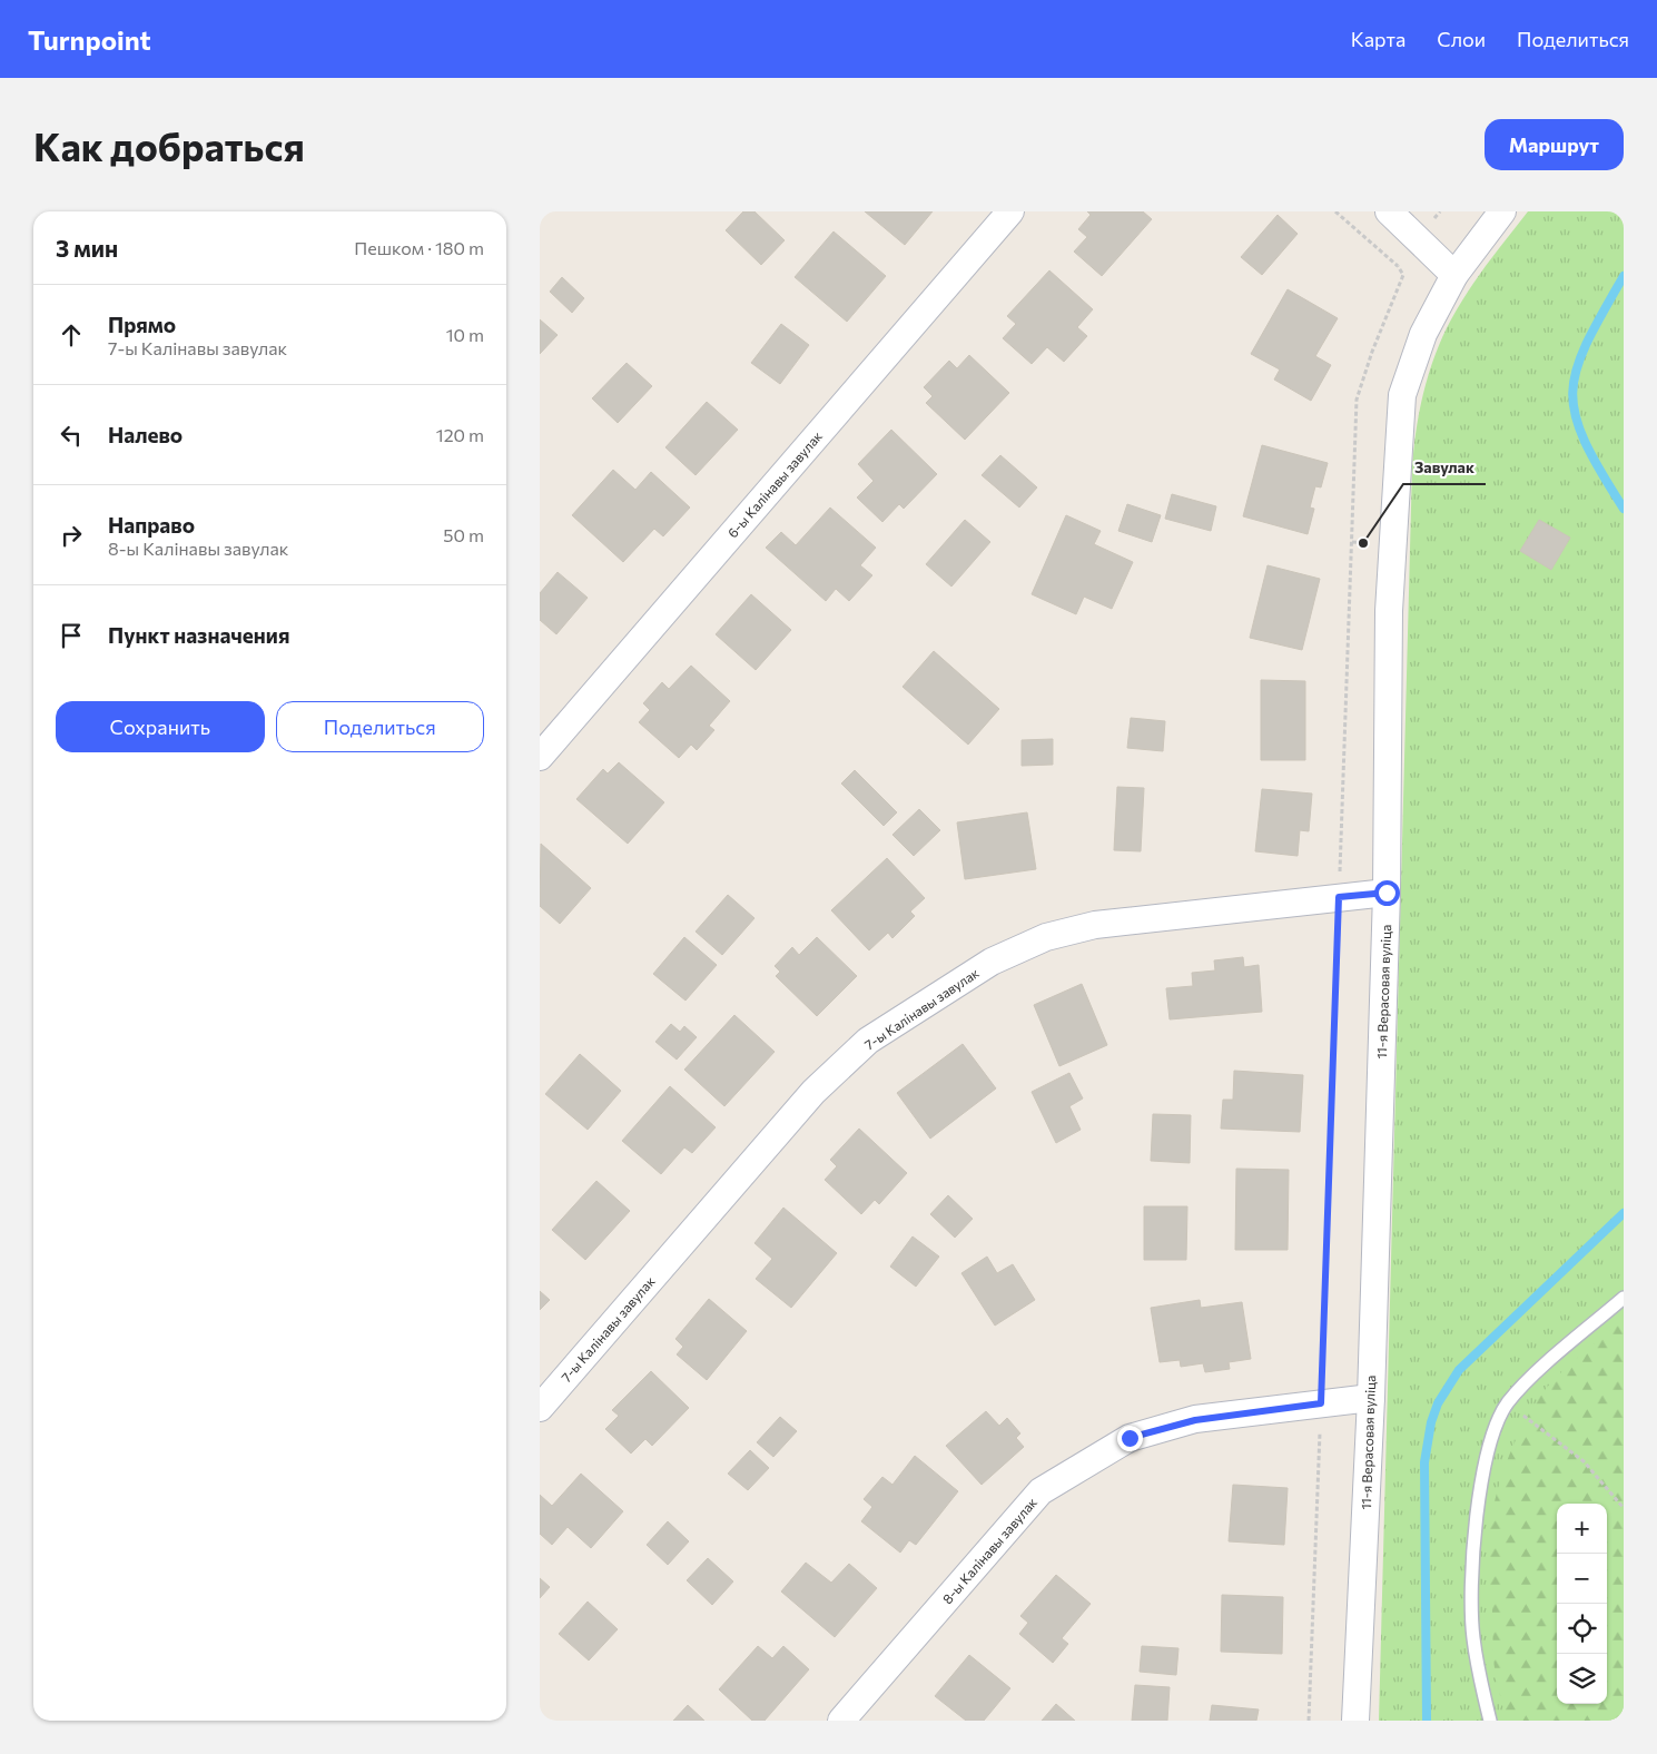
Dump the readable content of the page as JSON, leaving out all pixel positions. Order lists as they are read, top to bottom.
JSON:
{
  "streets": {
    "street": [
      "6-ы Калінавы завулак",
      "11-я Верасовая вуліца",
      "7-ы Калінавы завулак",
      "8-ы Калінавы завулак"
    ]
  },
  "crossings": [
    ["11-я Верасовая вуліца", "7-ы Калінавы завулак"],
    ["11-я Верасовая вуліца", "8-ы Калінавы завулак"]
  ],
  "places": ["Завулак"],
  "page": {
    "header": "Turnpoint",
    "nav": ["Карта", "Слои", "Поделиться"],
    "buttons": [
      "Маршрут",
      ["Сохранить", "Поделиться"]
    ],
    "title": "Как добраться",
    "heading": ["3 мин", "Пешком · 180 m"],
    "list": [
      ["Прямо", "7-ы Калінавы завулак", "10 m"],
      ["Налево", "120 m"],
      ["Направо", "8-ы Калінавы завулак", "50 m"],
      "Пункт назначения"
    ],
    "map_buttons": ["+", "−"]
  }
}
